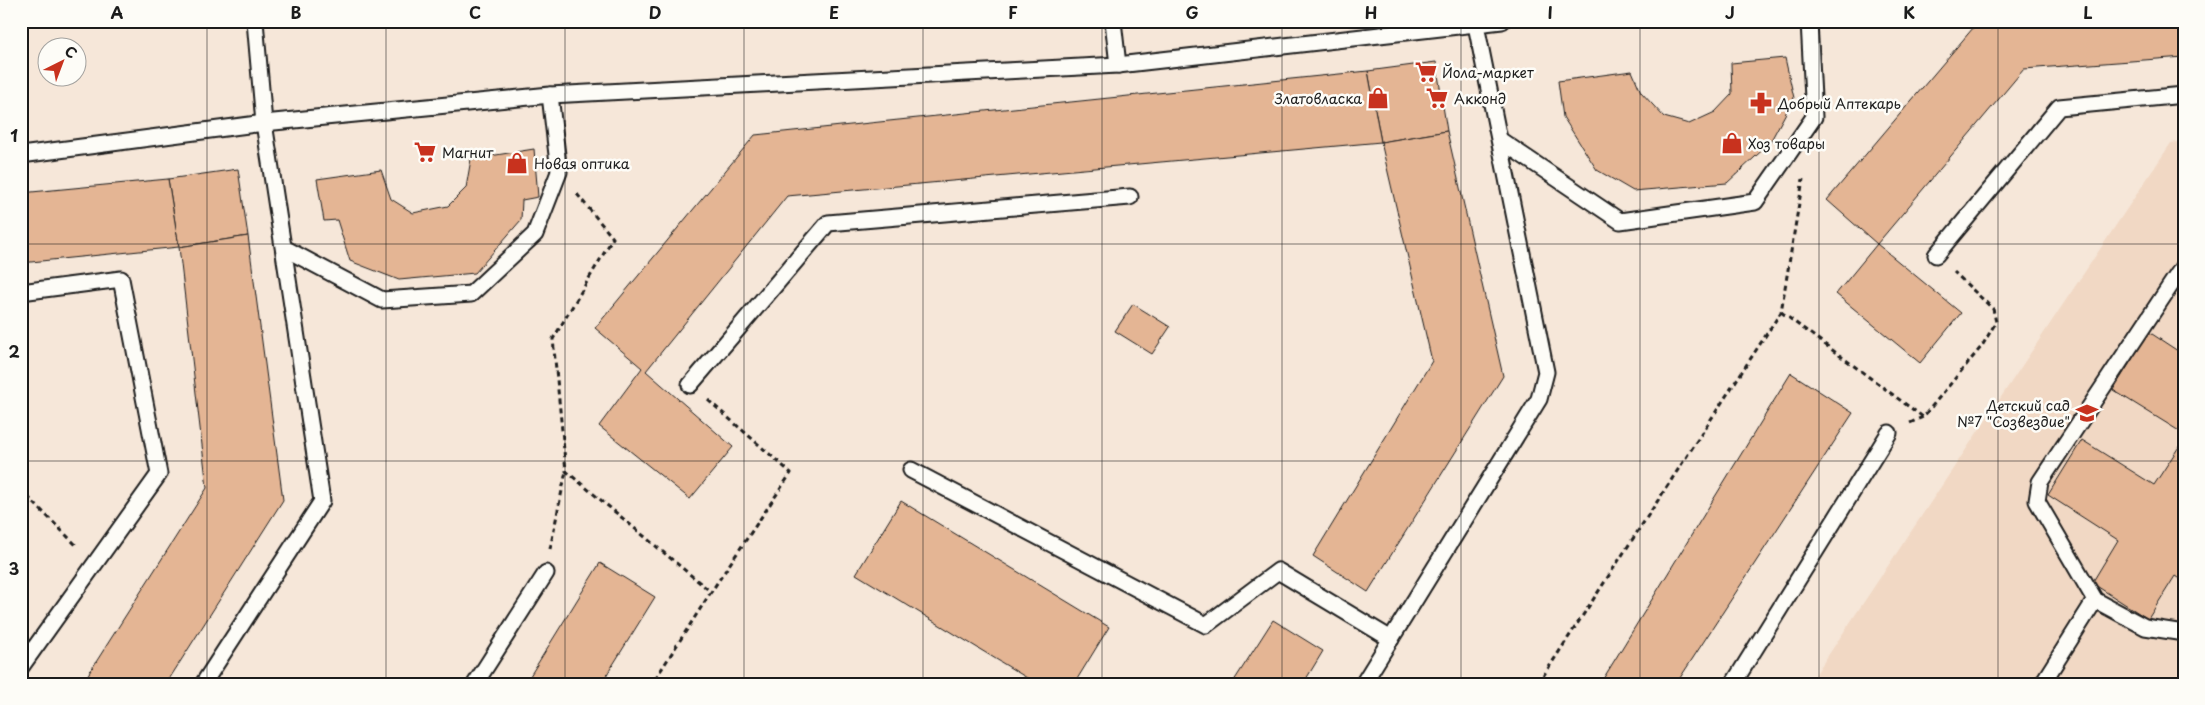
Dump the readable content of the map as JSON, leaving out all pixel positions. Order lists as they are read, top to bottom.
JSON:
{
  "places": {
    "supermarket": ["Йола-маркет", "Акконд", "Магнит"],
    "shop": ["Златовласка", "Хоз товары", "Новая оптика"],
    "pharmacy": ["Добрый Аптекарь"],
    "school or university": ["Детский сад №7 \"Созвездие\""]
  },
  "north": "top right",
  "grid": {
    "columns": [
      "A",
      "B",
      "C",
      "D",
      "E",
      "F",
      "G",
      "H",
      "I",
      "J",
      "K",
      "L"
    ],
    "rows": ["1", "2", "3"]
  }
}
